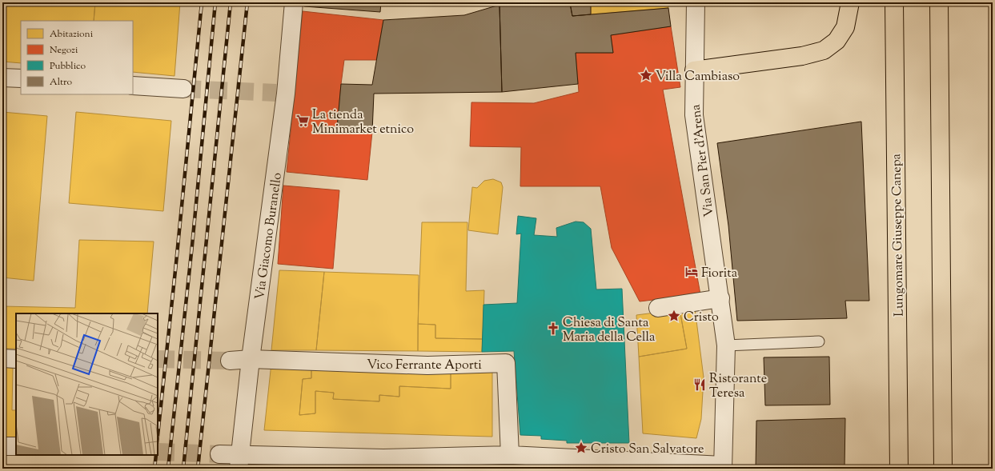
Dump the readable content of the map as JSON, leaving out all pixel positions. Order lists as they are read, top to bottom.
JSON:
{
  "streets": {
    "highway": ["Lungomare Giuseppe Canepa"],
    "street": ["Via San Pier d'Arena", "Via Giacomo Buranello", "Vico Ferrante Aporti"]
  },
  "crossings": [
    ["Via Giacomo Buranello", "Vico Ferrante Aporti"]
  ],
  "places": {
    "place": ["Villa Cambiaso", "Cristo", "Cristo San Salvatore"],
    "supermarket": ["La tienda Minimarket etnico"],
    "hotel": ["Fiorita"],
    "church": ["Chiesa di Santa Maria della Cella"],
    "restaurant": ["Ristorante Teresa"]
  },
  "legend": [
    "Abitazioni",
    "Negozi",
    "Pubblico",
    "Altro"
  ]
}
